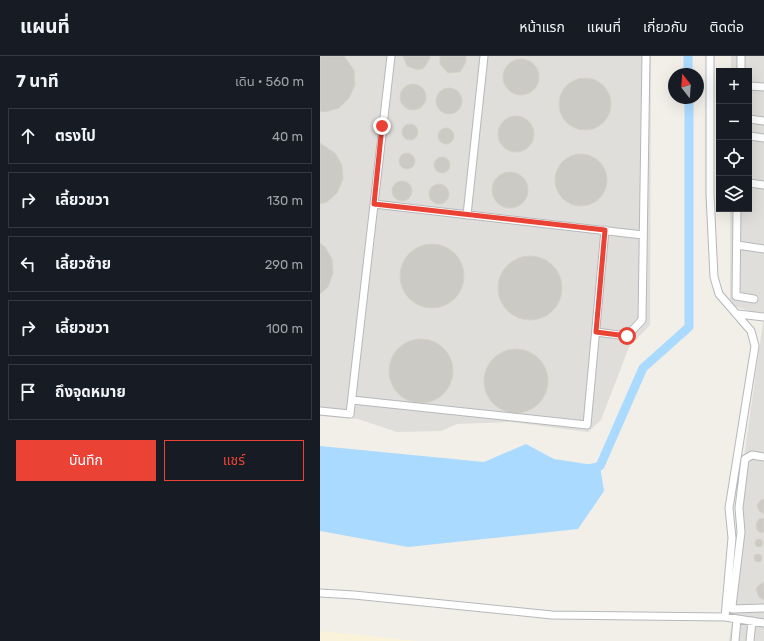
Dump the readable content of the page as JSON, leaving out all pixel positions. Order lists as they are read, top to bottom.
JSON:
{
  "north": "top",
  "page": {
    "header": "แผนที่",
    "nav": [
      "หน้าแรก",
      "แผนที่",
      "เกี่ยวกับ",
      "ติดต่อ"
    ],
    "heading": ["7 นาที", "เดิน · 560 m"],
    "map_buttons": ["+", "−"],
    "list": [
      ["ตรงไป", "40 m"],
      ["เลี้ยวขวา", "130 m"],
      ["เลี้ยวซ้าย", "290 m"],
      ["เลี้ยวขวา", "100 m"],
      "ถึงจุดหมาย"
    ],
    "buttons": ["บันทึก", "แชร์"]
  }
}
